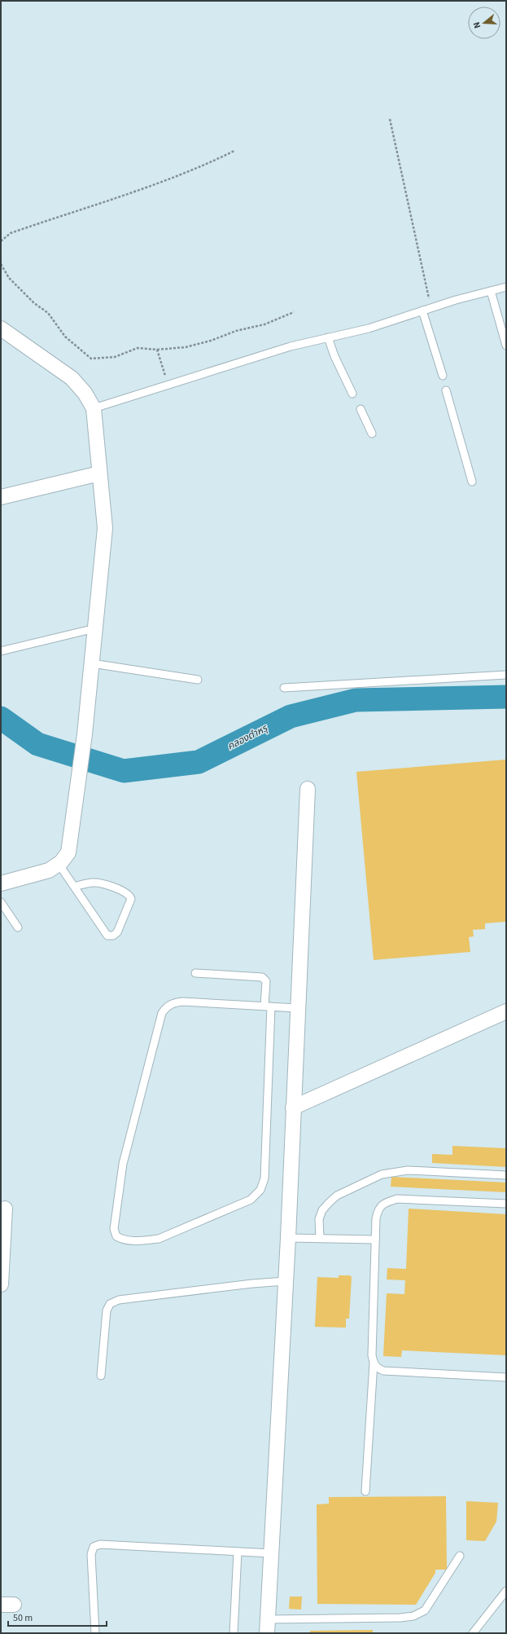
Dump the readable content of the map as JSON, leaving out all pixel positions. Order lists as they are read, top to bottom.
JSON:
{
  "water": ["คลองตำหรุ"],
  "scale_bar": "50 m",
  "north": "left"
}
